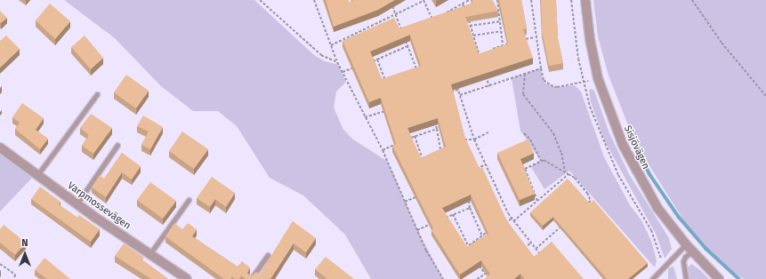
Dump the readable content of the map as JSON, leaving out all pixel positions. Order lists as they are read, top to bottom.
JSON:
{
  "streets": {
    "street": ["Sisjövägen", "Varpmossevägen"]
  },
  "north": "top"
}
